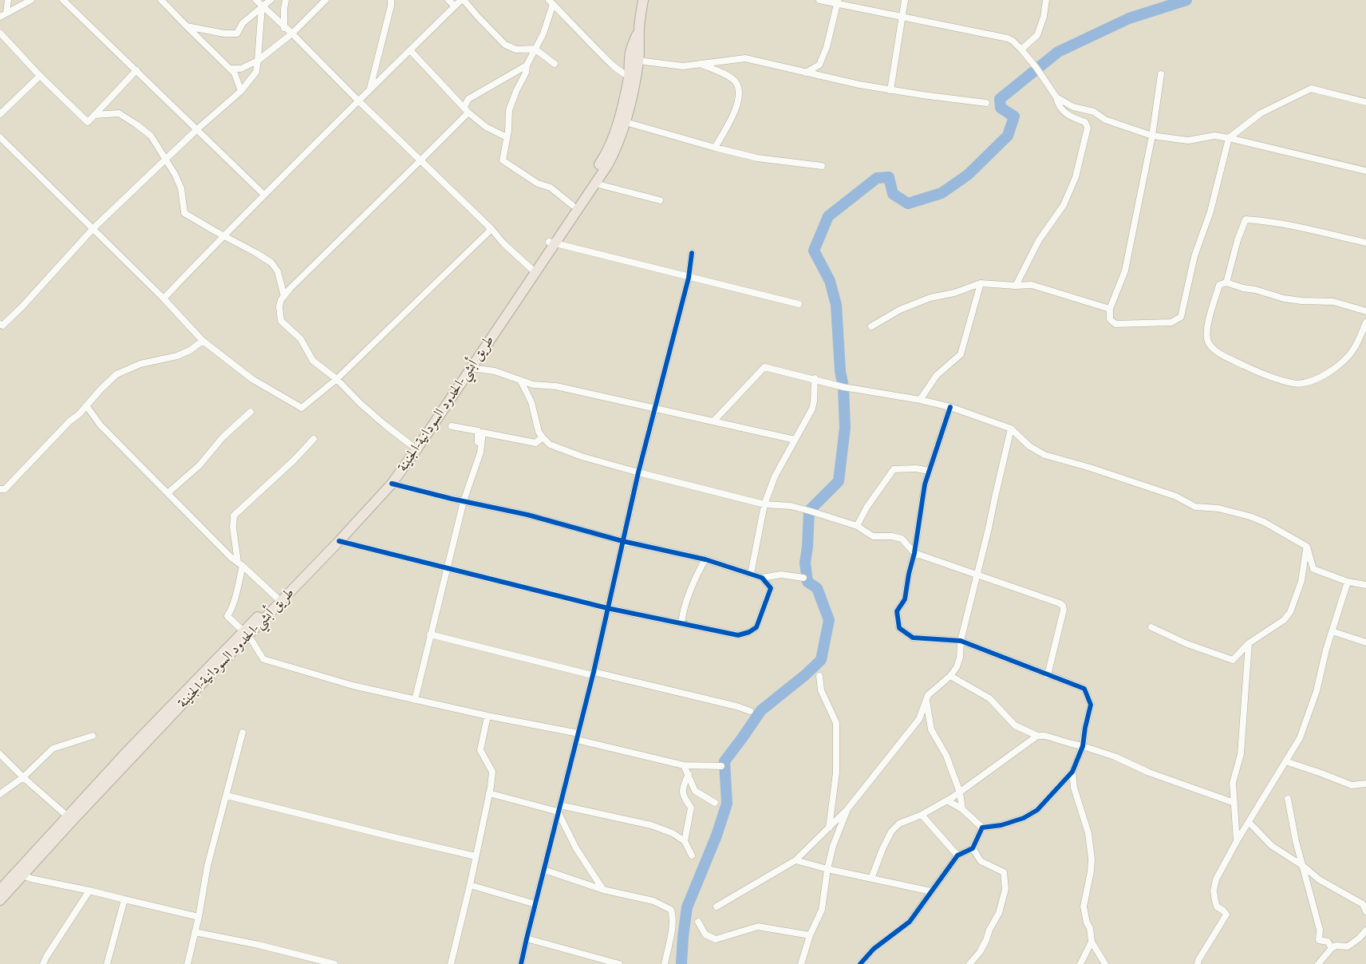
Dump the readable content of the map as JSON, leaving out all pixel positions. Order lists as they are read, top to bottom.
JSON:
{
  "streets": {
    "highway": ["طريق أبشي-الحدود السودانية-الجنينة"]
  }
}
